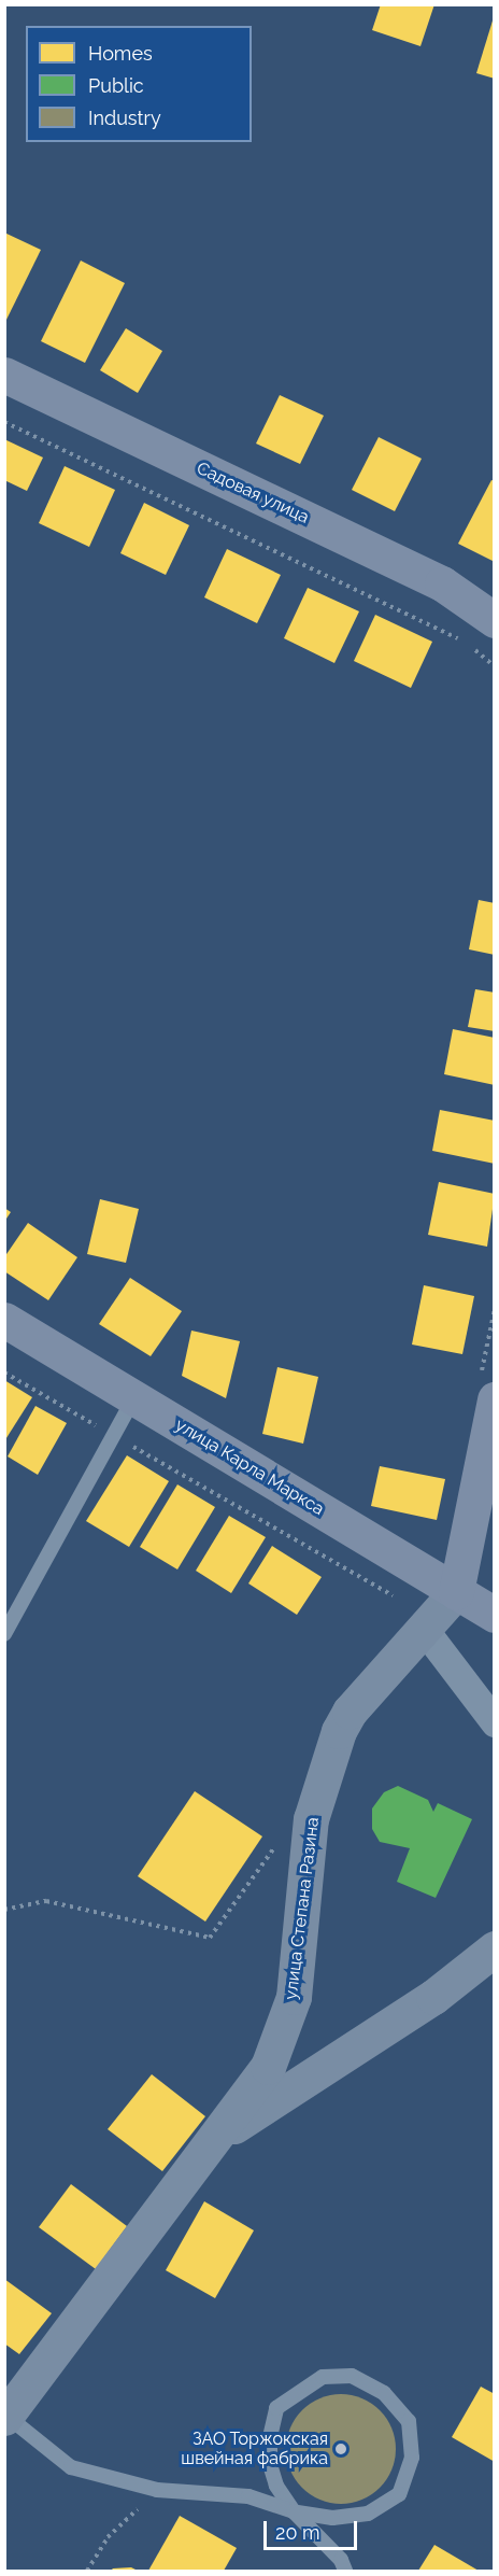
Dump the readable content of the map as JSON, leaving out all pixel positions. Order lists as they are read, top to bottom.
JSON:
{
  "streets": {
    "main road": ["Садовая улица", "улица Карла Маркса"],
    "street": ["улица Степана Разина"]
  },
  "crossings": [
    ["улица Карла Маркса", "улица Степана Разина"]
  ],
  "places": ["ЗАО Торжокская швейная фабрика"],
  "legend": ["Homes", "Public", "Industry"],
  "scale_bar": "20 m"
}
